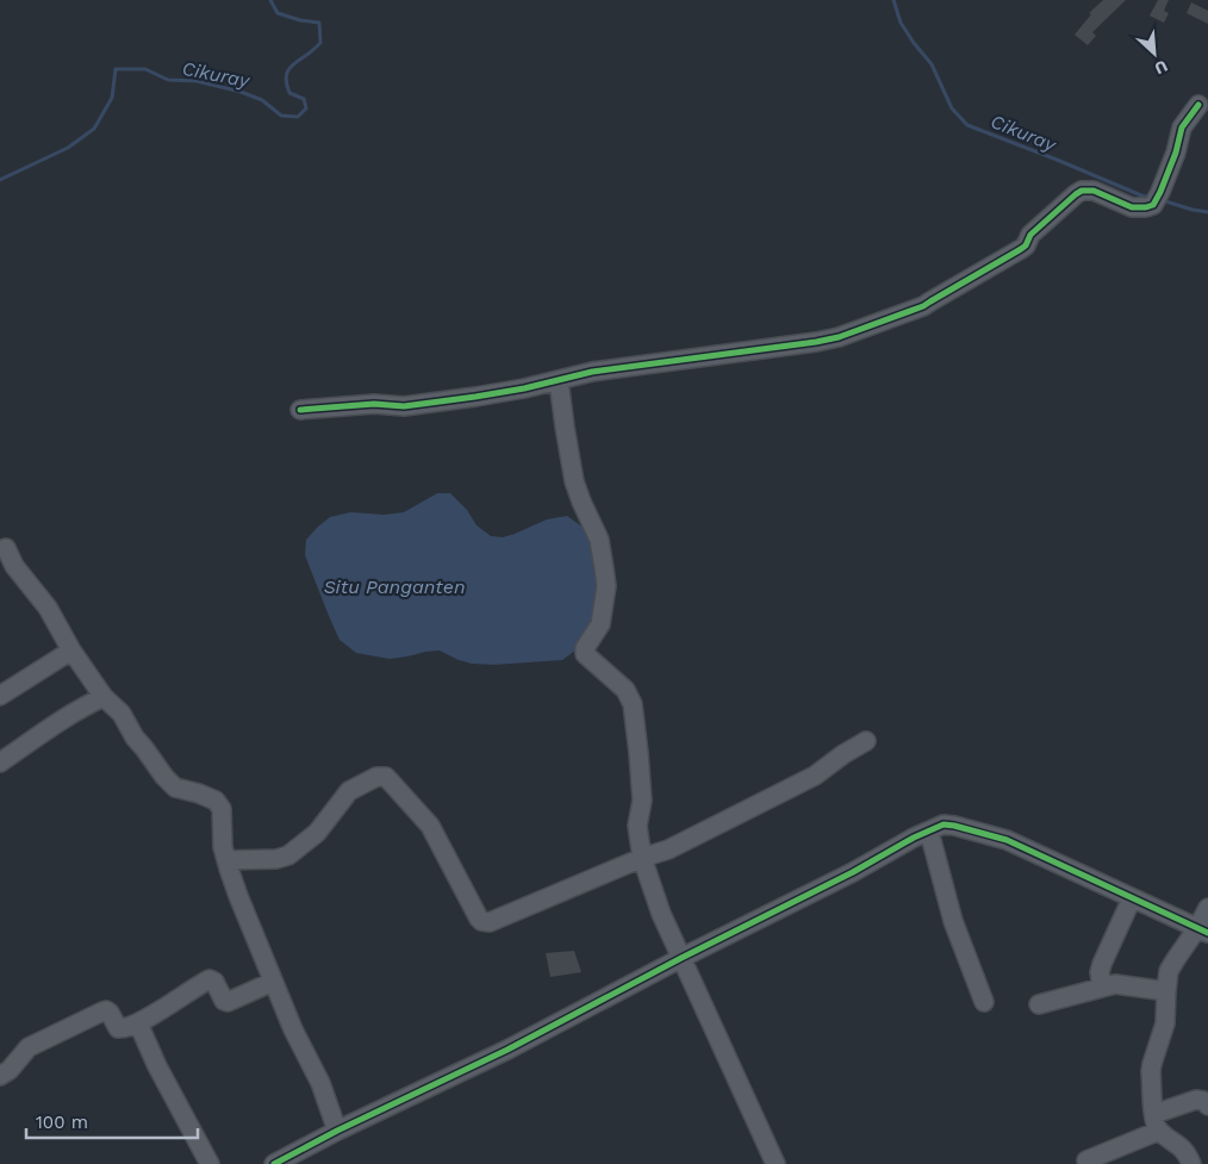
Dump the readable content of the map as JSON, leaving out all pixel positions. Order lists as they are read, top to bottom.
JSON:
{
  "water": ["Cikuray", "Situ Panganten"],
  "scale_bar": "100 m",
  "north": "bottom right"
}
